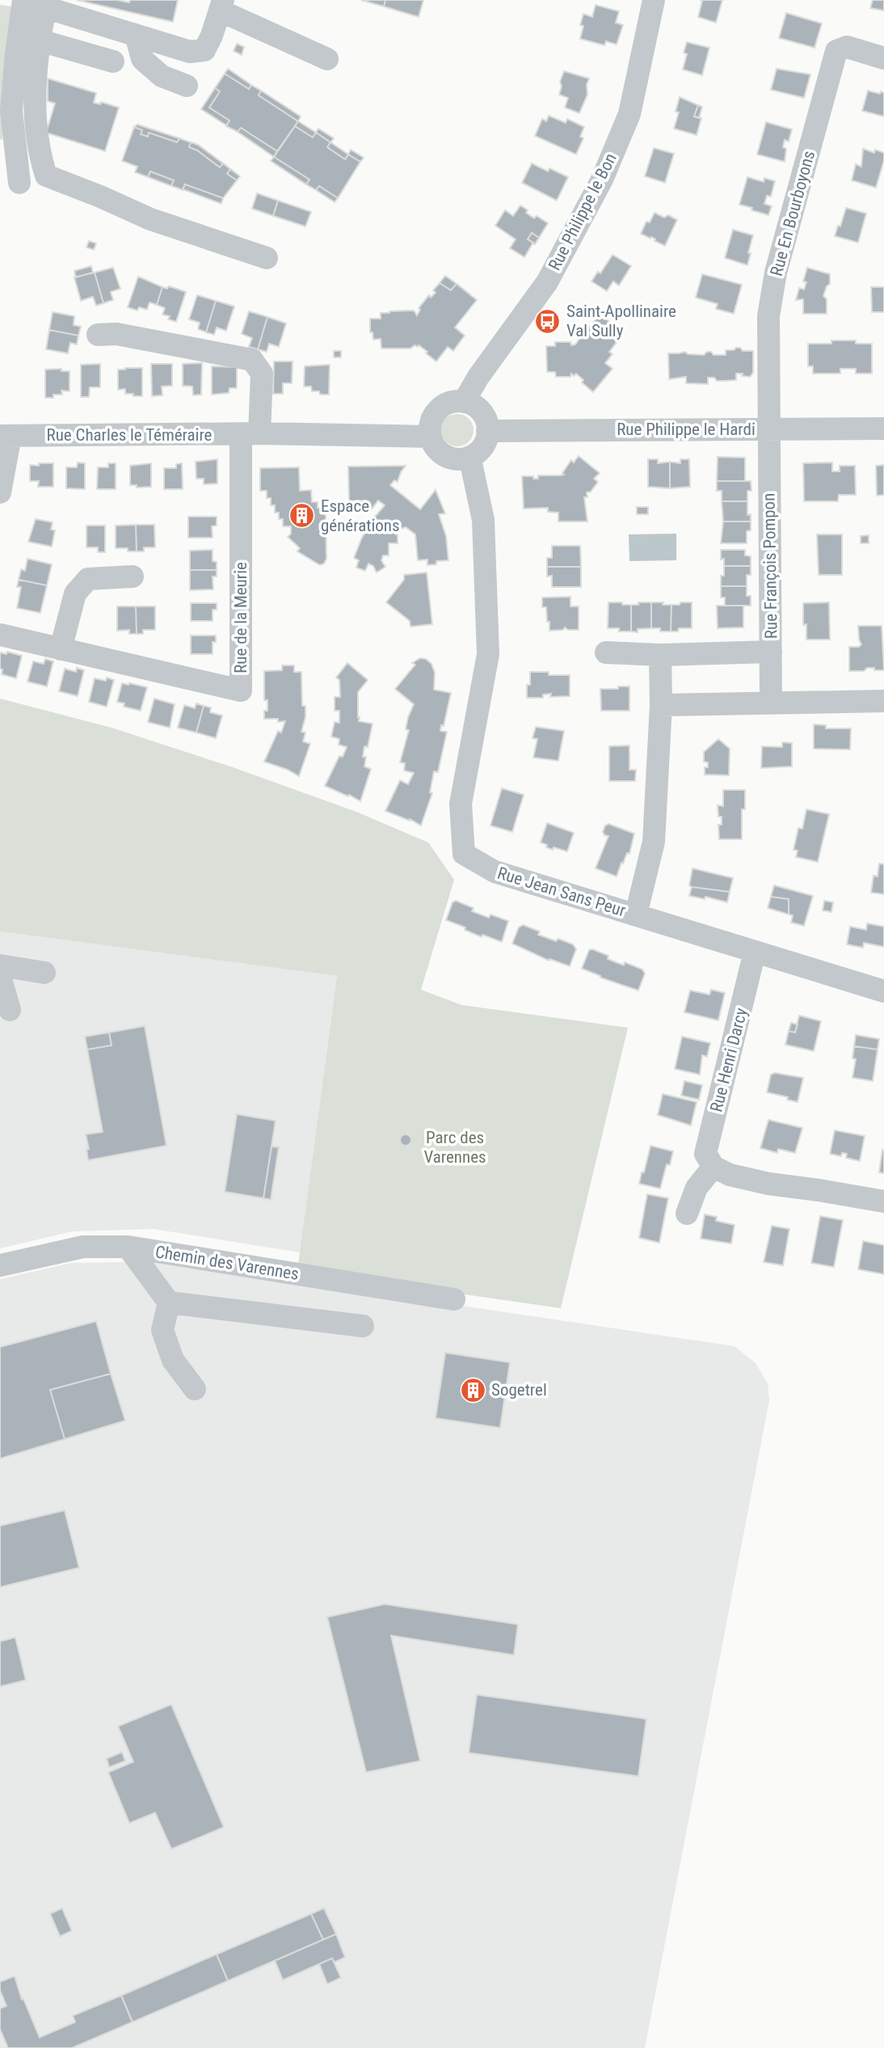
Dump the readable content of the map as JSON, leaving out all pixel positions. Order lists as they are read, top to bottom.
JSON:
{
  "streets": {
    "street": [
      "Rue Philippe le Bon",
      "Rue En Bourboyons",
      "Rue Philippe le Hardi",
      "Rue Charles le Téméraire",
      "Rue François Pompon",
      "Rue de la Meurie",
      "Rue Jean Sans Peur",
      "Rue Henri Darcy",
      "Chemin des Varennes"
    ]
  },
  "crossings": [
    ["Rue Philippe le Bon", "Rue Philippe le Hardi"],
    ["Rue Philippe le Bon", "Rue Charles le Téméraire"],
    ["Rue Philippe le Bon", "Rue Jean Sans Peur"],
    ["Rue En Bourboyons", "Rue Philippe le Hardi"],
    ["Rue En Bourboyons", "Rue François Pompon"],
    ["Rue Philippe le Hardi", "Rue Charles le Téméraire"],
    ["Rue Philippe le Hardi", "Rue François Pompon"],
    ["Rue Philippe le Hardi", "Rue Jean Sans Peur"],
    ["Rue Charles le Téméraire", "Rue de la Meurie"],
    ["Rue Charles le Téméraire", "Rue Jean Sans Peur"],
    ["Rue Jean Sans Peur", "Rue Henri Darcy"]
  ],
  "parks": ["Parc des Varennes"],
  "places": {
    "bus stop": ["Saint-Apollinaire Val Sully"],
    "building": ["Espace générations", "Sogetrel"]
  }
}
